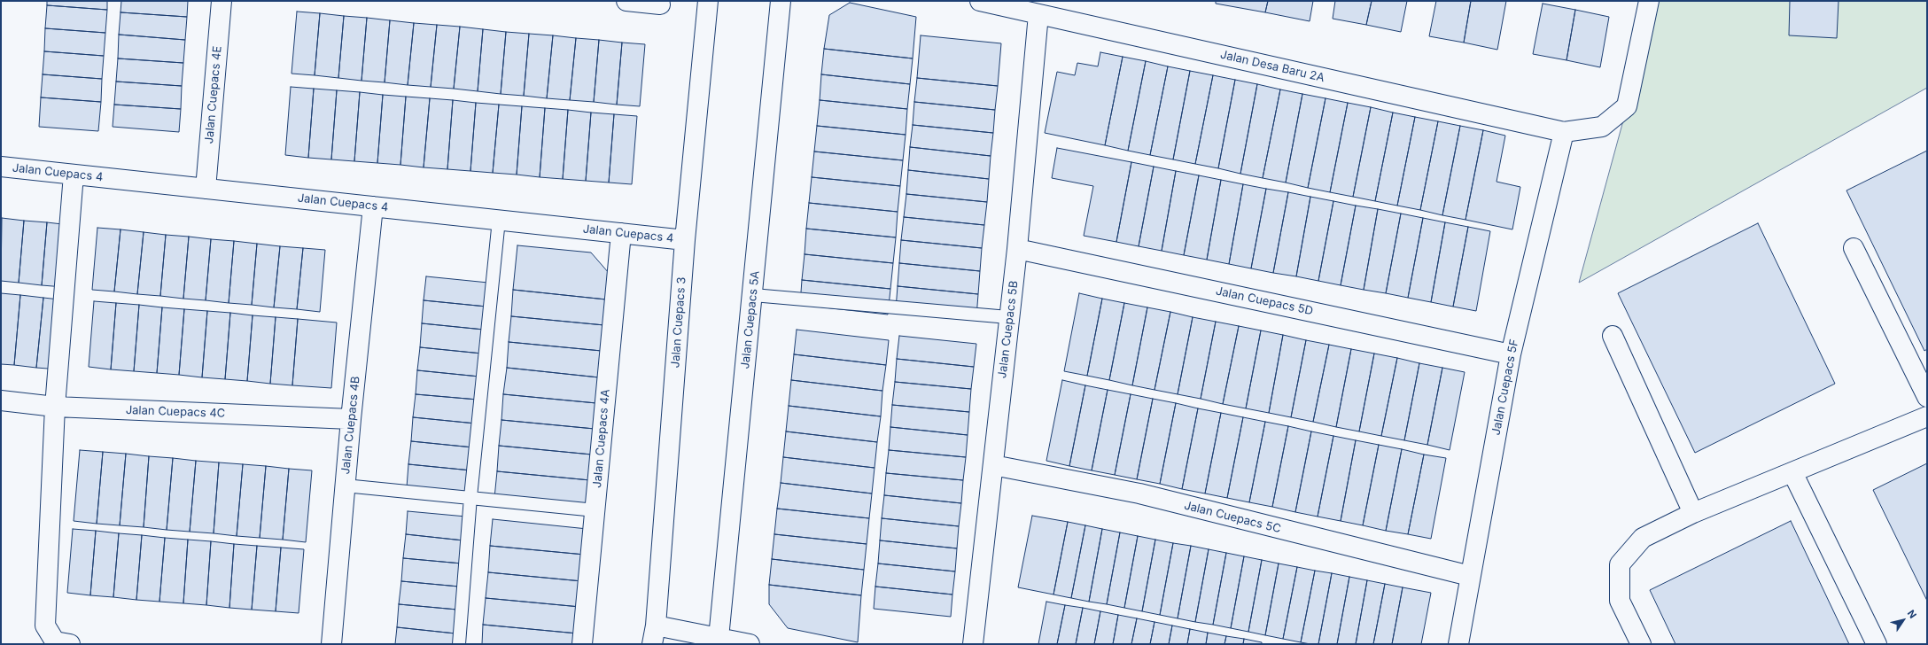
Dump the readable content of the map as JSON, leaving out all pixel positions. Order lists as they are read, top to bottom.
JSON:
{
  "streets": {
    "street": [
      "Jalan Desa Baru 2A",
      "Jalan Cuepacs 4E",
      "Jalan Cuepacs 4",
      "Jalan Cuepacs 5D",
      "Jalan Cuepacs 5A",
      "Jalan Cuepacs 3",
      "Jalan Cuepacs 5B",
      "Jalan Cuepacs 5F",
      "Jalan Cuepacs 4C",
      "Jalan Cuepacs 4B",
      "Jalan Cuepacs 4A",
      "Jalan Cuepacs 5C"
    ]
  },
  "crossings": [
    ["Jalan Desa Baru 2A", "Jalan Cuepacs 5B"],
    ["Jalan Desa Baru 2A", "Jalan Cuepacs 5F"],
    ["Jalan Cuepacs 4E", "Jalan Cuepacs 4"],
    ["Jalan Cuepacs 4", "Jalan Cuepacs 3"],
    ["Jalan Cuepacs 4", "Jalan Cuepacs 4B"],
    ["Jalan Cuepacs 4", "Jalan Cuepacs 4A"],
    ["Jalan Cuepacs 5D", "Jalan Cuepacs 5B"],
    ["Jalan Cuepacs 5D", "Jalan Cuepacs 5F"],
    ["Jalan Cuepacs 5B", "Jalan Cuepacs 5C"],
    ["Jalan Cuepacs 5F", "Jalan Cuepacs 5C"],
    ["Jalan Cuepacs 4C", "Jalan Cuepacs 4B"]
  ],
  "north": "top right"
}
